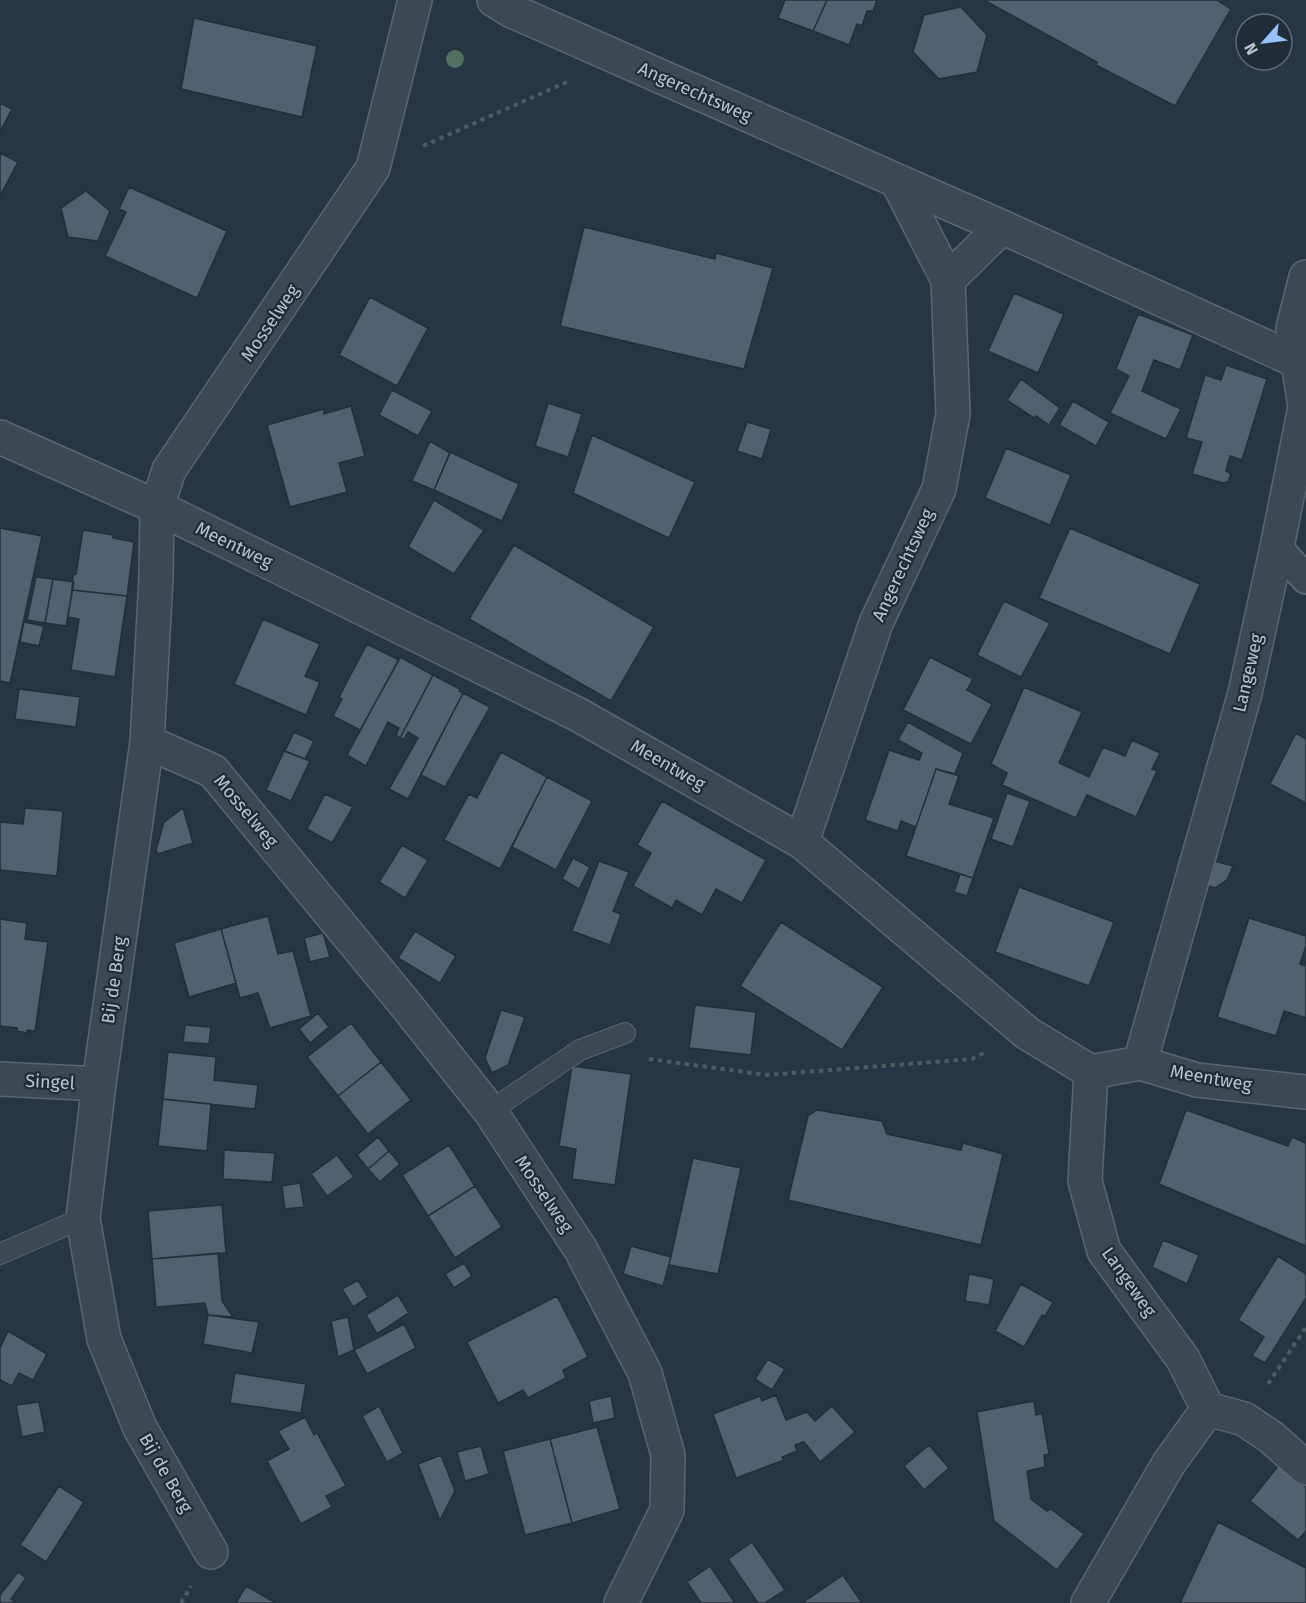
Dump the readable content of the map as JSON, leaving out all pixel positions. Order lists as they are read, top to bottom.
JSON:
{
  "streets": {
    "street": [
      "Angerechtsweg",
      "Mosselweg",
      "Meentweg",
      "Langeweg",
      "Bij de Berg",
      "Singel"
    ]
  },
  "crossings": [
    ["Angerechtsweg", "Meentweg"],
    ["Angerechtsweg", "Langeweg"],
    ["Mosselweg", "Meentweg"],
    ["Mosselweg", "Bij de Berg"],
    ["Meentweg", "Langeweg"],
    ["Bij de Berg", "Singel"]
  ],
  "north": "bottom left"
}
